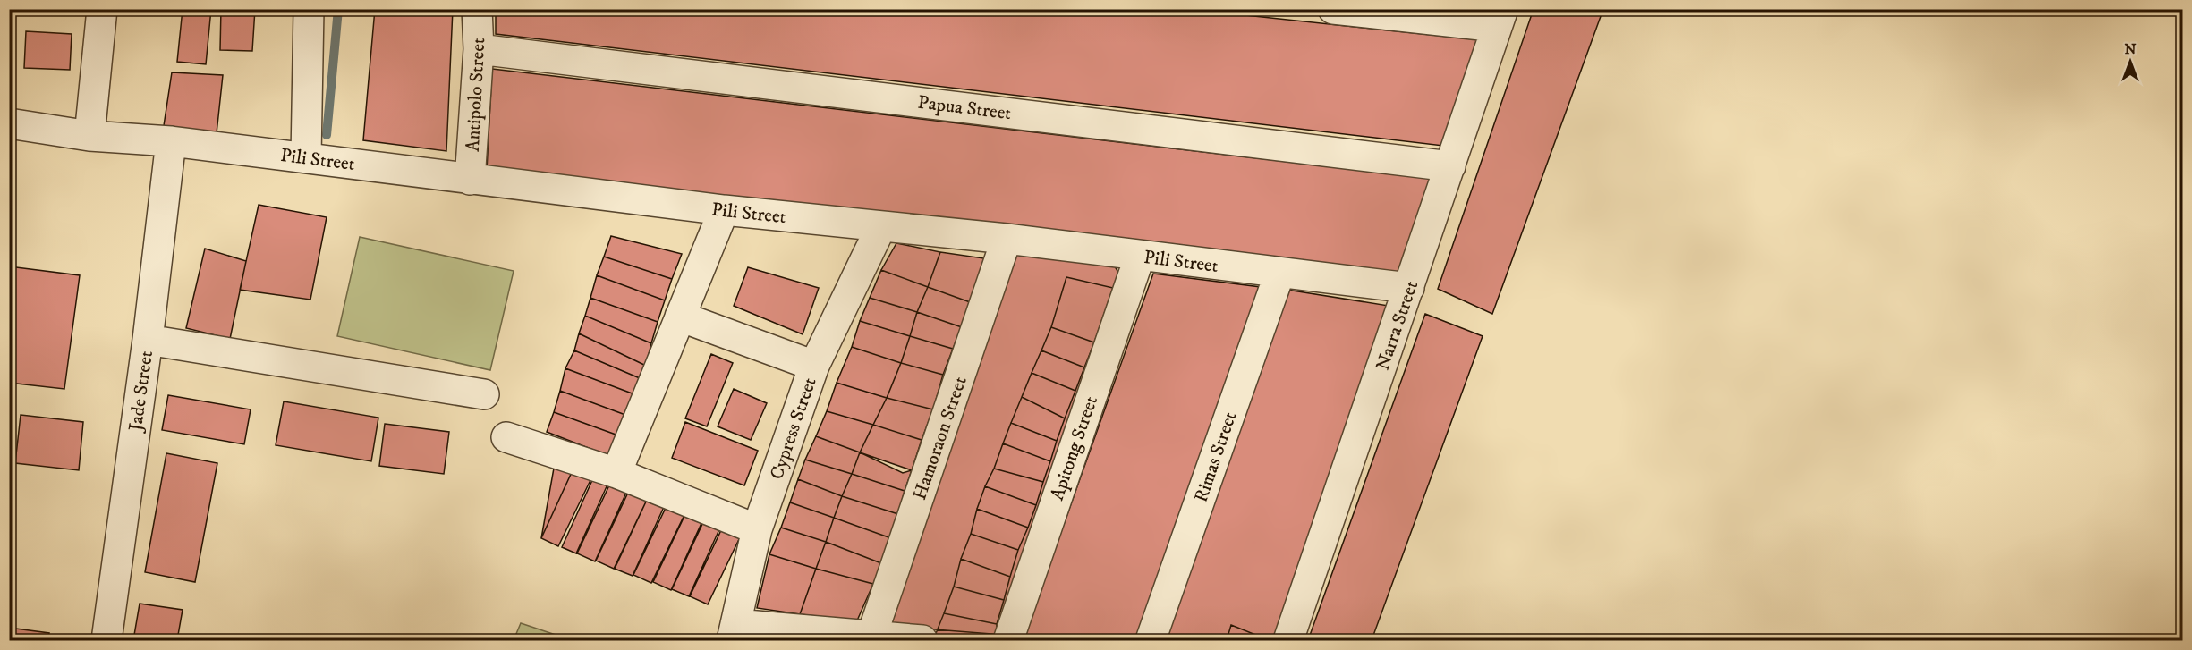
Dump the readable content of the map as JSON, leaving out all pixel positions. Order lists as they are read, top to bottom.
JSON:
{
  "streets": {
    "street": [
      "Antipolo Street",
      "Papua Street",
      "Pili Street",
      "Narra Street",
      "Jade Street",
      "Cypress Street",
      "Hamoraon Street",
      "Apitong Street",
      "Rimas Street"
    ]
  },
  "crossings": [
    ["Antipolo Street", "Papua Street"],
    ["Antipolo Street", "Pili Street"],
    ["Papua Street", "Narra Street"],
    ["Pili Street", "Narra Street"],
    ["Pili Street", "Jade Street"],
    ["Pili Street", "Cypress Street"],
    ["Pili Street", "Hamoraon Street"],
    ["Pili Street", "Apitong Street"],
    ["Pili Street", "Rimas Street"]
  ],
  "north": "top"
}
